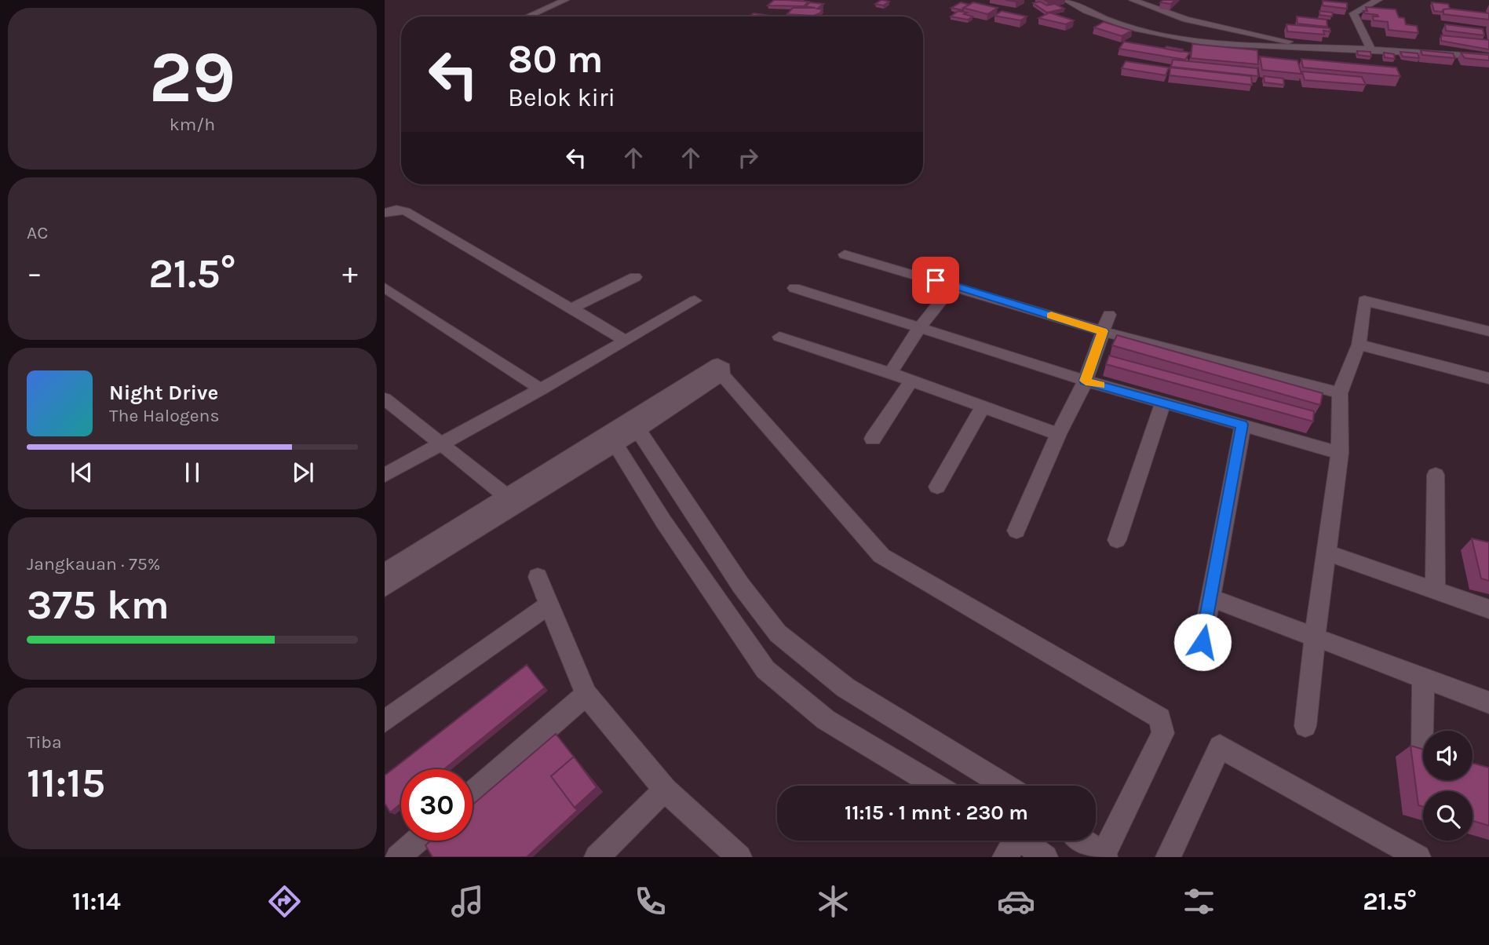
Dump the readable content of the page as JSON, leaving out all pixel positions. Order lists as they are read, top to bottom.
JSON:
{
  "page": {
    "tile": [
      ["29", "km/h"],
      "AC",
      ["Jangkauan · 75%", "375 km"],
      ["Tiba", "11:15"]
    ],
    "turn": ["80 m", "Belok kiri"],
    "heat": ["−", "21.5°", "+"],
    "song": ["Night Drive", "The Halogens"],
    "limit": "30",
    "trip": "11:15 · 1 mnt · 230 m",
    "tabs": ["11:14", "21.5°"]
  }
}
